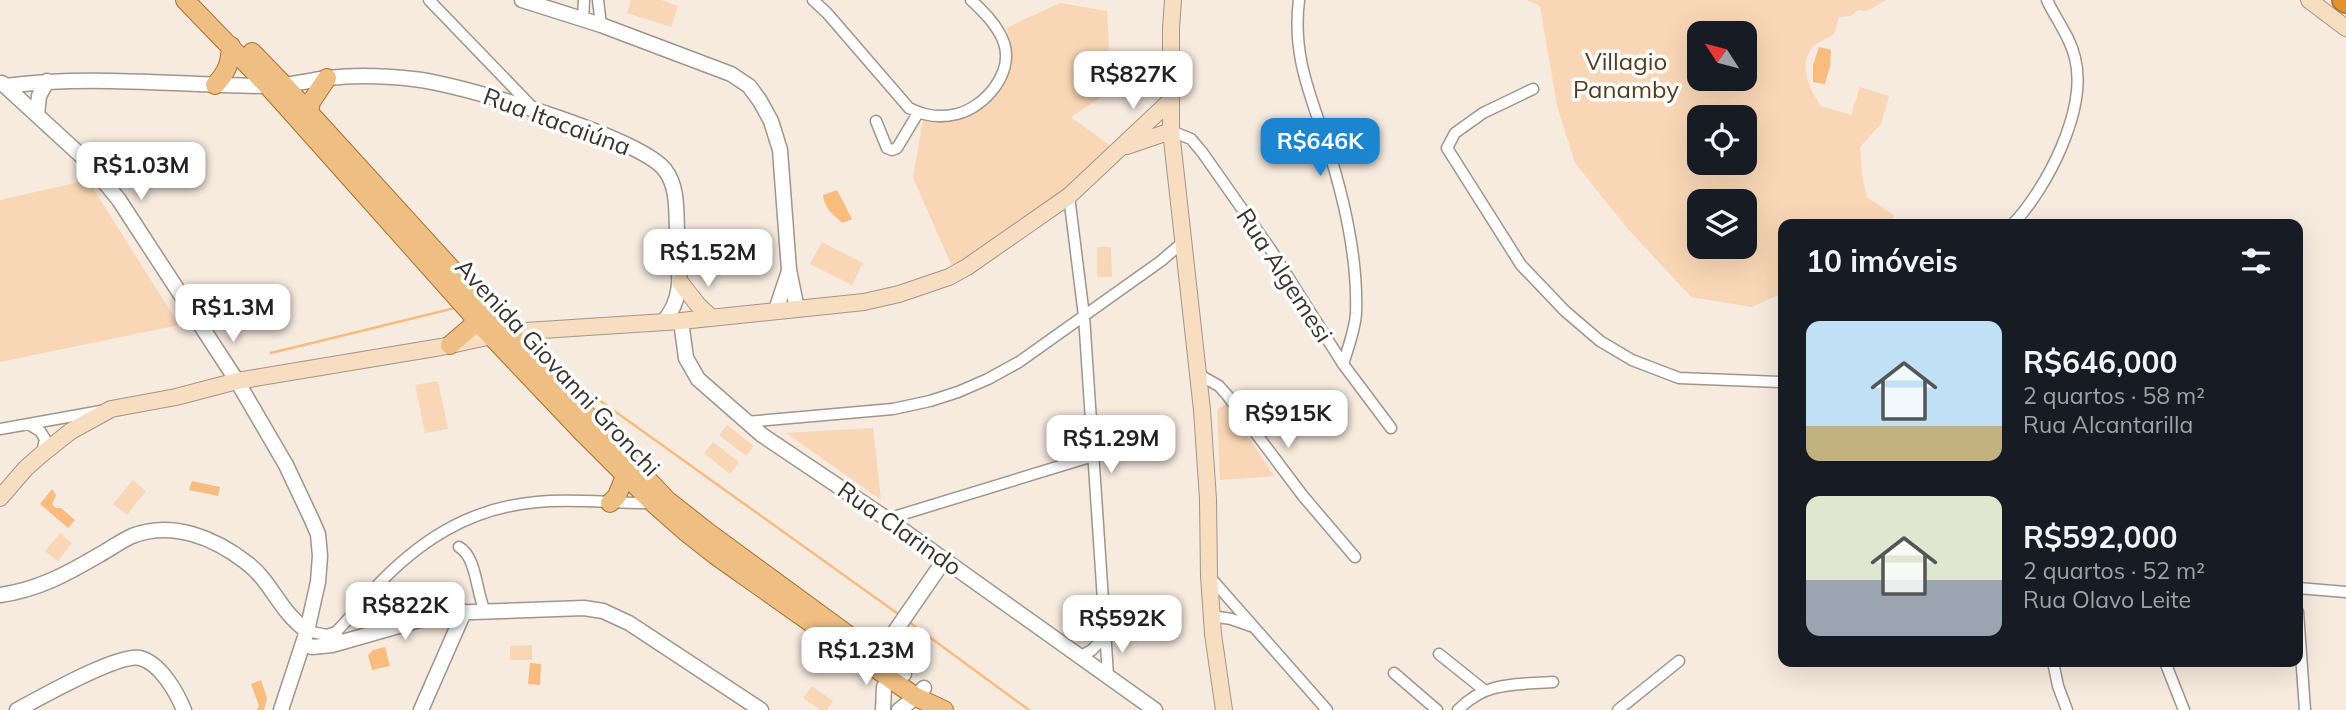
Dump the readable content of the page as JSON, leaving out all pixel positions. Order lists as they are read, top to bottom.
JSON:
{
  "streets": {
    "main road": ["Avenida Giovanni Gronchi"],
    "street": ["Rua Itacaiúna", "Rua Algemesi", "Rua Clarindo"]
  },
  "crossings": [
    ["Rua Itacaiúna", "Avenida Giovanni Gronchi"]
  ],
  "parks": ["Villagio Panamby"],
  "north": "top left",
  "page": {
    "price": [
      "R$827K",
      "R$646K",
      "R$1.03M",
      "R$1.52M",
      "R$1.3M",
      "R$915K",
      "R$1.29M",
      "R$822K",
      "R$592K",
      "R$1.23M"
    ],
    "heading": "10 imóveis",
    "list": [
      {
        "name": "R$646,000",
        "note": "2 quartos · 58 m² · Rua Alcantarilla"
      },
      {
        "name": "R$592,000",
        "note": "2 quartos · 52 m² · Rua Olavo Leite"
      }
    ]
  }
}
